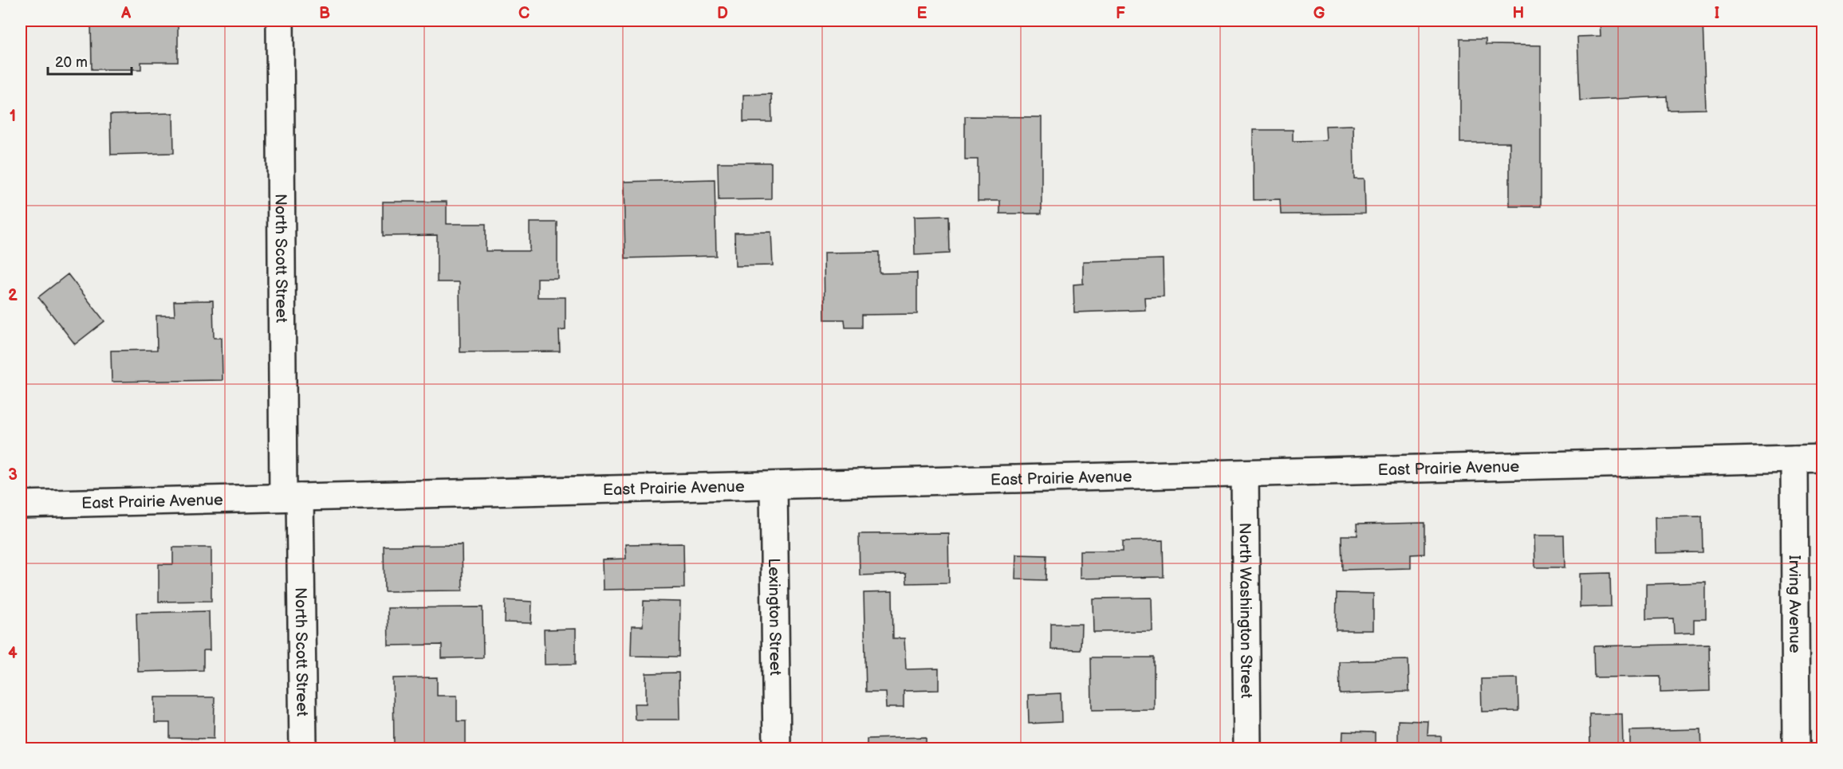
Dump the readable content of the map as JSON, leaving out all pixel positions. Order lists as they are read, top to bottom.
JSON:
{
  "streets": {
    "street": [
      "North Scott Street",
      "East Prairie Avenue",
      "Irving Avenue",
      "North Washington Street",
      "Lexington Street"
    ]
  },
  "crossings": [
    ["North Scott Street", "East Prairie Avenue"],
    ["East Prairie Avenue", "Irving Avenue"],
    ["East Prairie Avenue", "North Washington Street"],
    ["East Prairie Avenue", "Lexington Street"]
  ],
  "scale_bar": "20 m",
  "grid": {
    "columns": [
      "A",
      "B",
      "C",
      "D",
      "E",
      "F",
      "G",
      "H",
      "I"
    ],
    "rows": [
      "1",
      "2",
      "3",
      "4"
    ]
  }
}
